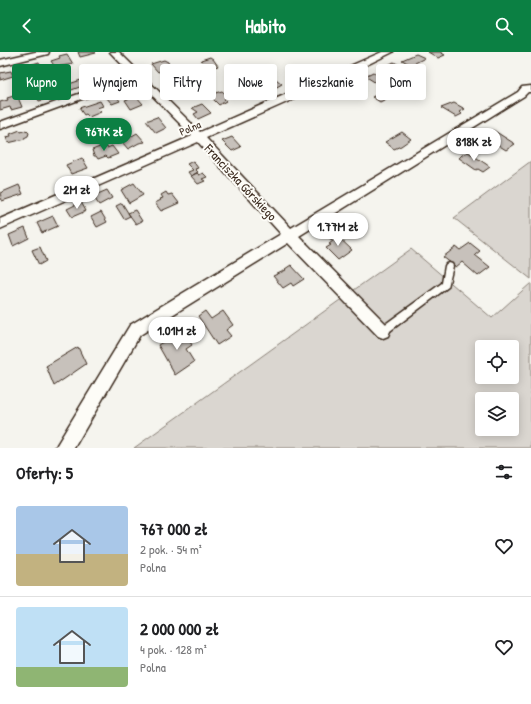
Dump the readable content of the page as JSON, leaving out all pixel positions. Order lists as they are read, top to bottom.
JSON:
{
  "streets": {
    "street": ["Polna", "Franciszka Górskiego"]
  },
  "crossings": [
    ["Polna", "Franciszka Górskiego"]
  ],
  "page": {
    "header": "Habito",
    "chip": [
      "Kupno",
      "Wynajem",
      "Filtry",
      "Nowe",
      "Mieszkanie",
      "Dom"
    ],
    "price": [
      "767K zł",
      "818K zł",
      "2M zł",
      "1.77M zł",
      "1.01M zł"
    ],
    "heading": "Oferty: 5",
    "list": [
      {
        "name": "767 000 zł",
        "note": "2 pok. · 54 m² · Polna"
      },
      {
        "name": "2 000 000 zł",
        "note": "4 pok. · 128 m² · Polna"
      }
    ]
  }
}
